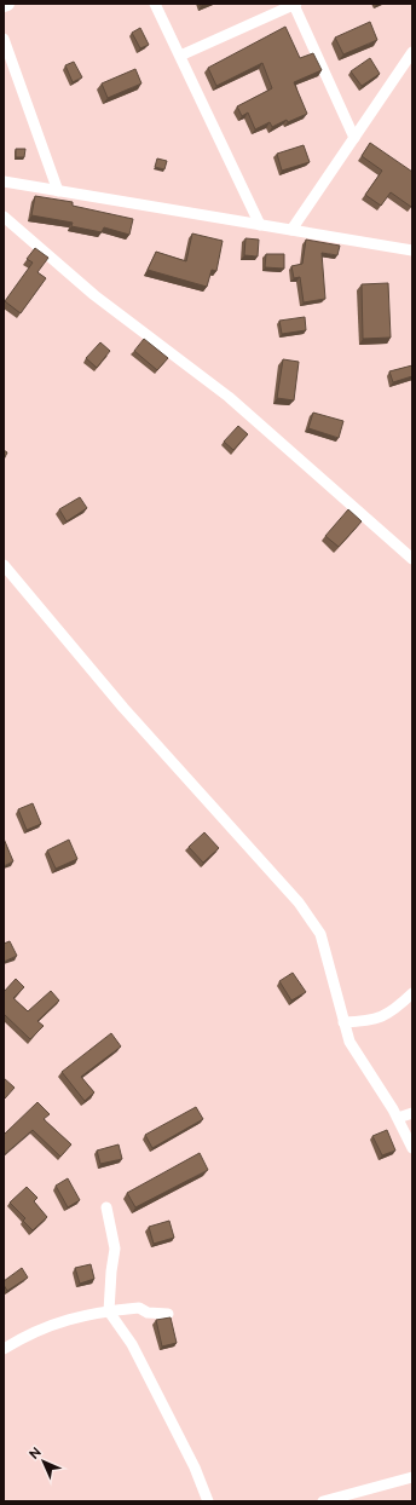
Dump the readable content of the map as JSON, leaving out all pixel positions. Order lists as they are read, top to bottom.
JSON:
{
  "north": "top left"
}
